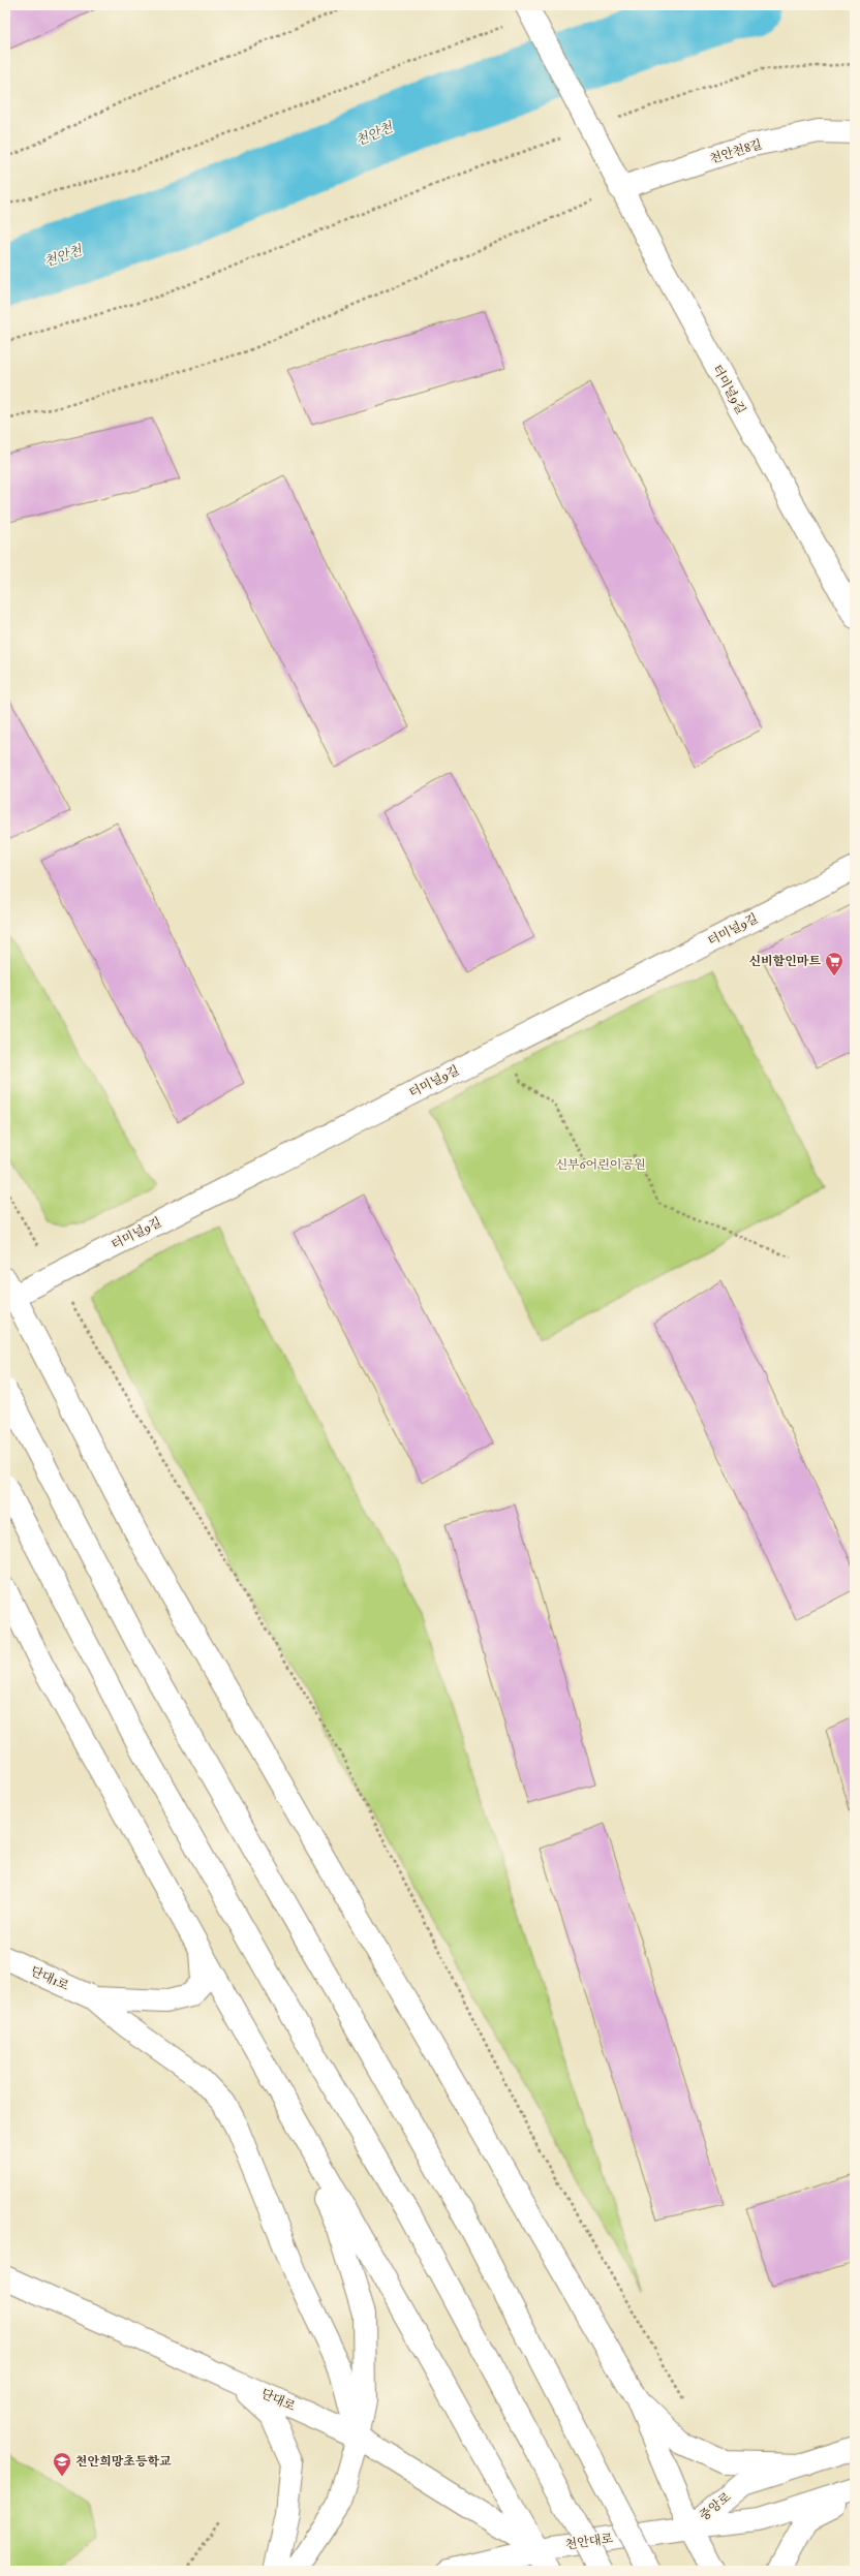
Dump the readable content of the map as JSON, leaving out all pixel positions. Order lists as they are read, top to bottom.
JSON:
{
  "streets": {
    "main road": [
      "천안천8길",
      "터미널9길",
      "단대1로",
      "단대로",
      "중앙로",
      "천안대로"
    ]
  },
  "crossings": [
    ["천안천8길", "터미널9길"],
    ["단대로", "천안대로"],
    ["중앙로", "천안대로"]
  ],
  "water": ["천안천"],
  "parks": ["신부6어린이공원"],
  "places": {
    "supermarket": ["신비할인마트"],
    "school or university": ["천안희망초등학교"]
  }
}
